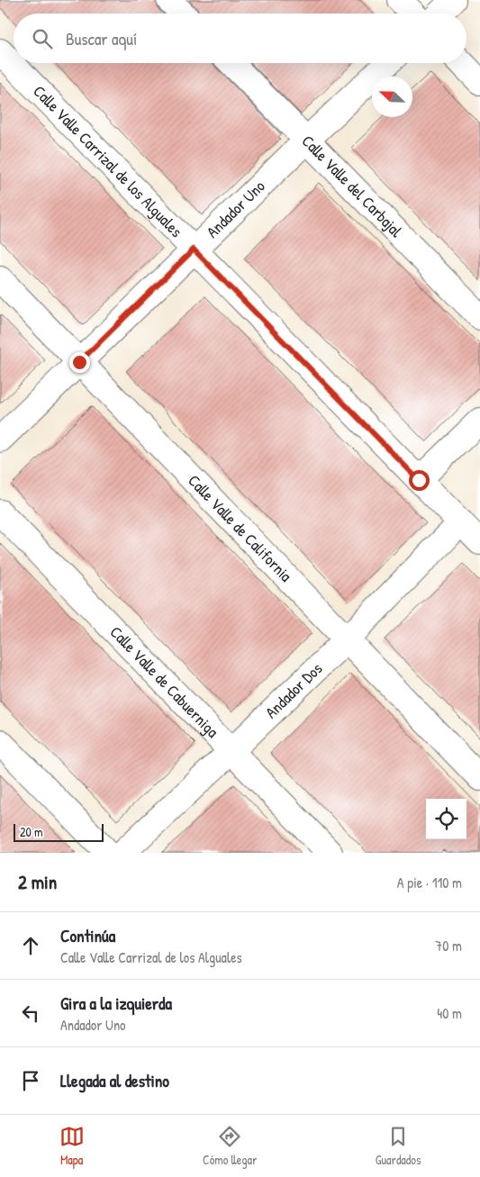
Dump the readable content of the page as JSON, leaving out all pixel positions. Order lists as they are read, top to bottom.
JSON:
{
  "streets": {
    "street": [
      "Calle Valle Carrizal de los Alguales",
      "Calle Valle del Carbajal",
      "Andador Uno",
      "Calle Valle de California",
      "Calle Valle de Cabuerniga",
      "Andador Dos"
    ]
  },
  "crossings": [
    ["Calle Valle Carrizal de los Alguales", "Andador Uno"],
    ["Calle Valle Carrizal de los Alguales", "Andador Dos"],
    ["Calle Valle del Carbajal", "Andador Uno"],
    ["Andador Uno", "Calle Valle de California"],
    ["Calle Valle de California", "Andador Dos"],
    ["Calle Valle de Cabuerniga", "Andador Dos"]
  ],
  "scale_bar": "20 m",
  "north": "top left",
  "page": {
    "search": "Buscar aquí",
    "scale": "20 m",
    "heading": ["2 min", "A pie · 110 m"],
    "list": [
      ["Continúa", "Calle Valle Carrizal de los Alguales", "70 m"],
      ["Gira a la izquierda", "Andador Uno", "40 m"],
      "Llegada al destino"
    ],
    "nav": ["Mapa", "Cómo llegar", "Guardados"]
  }
}
